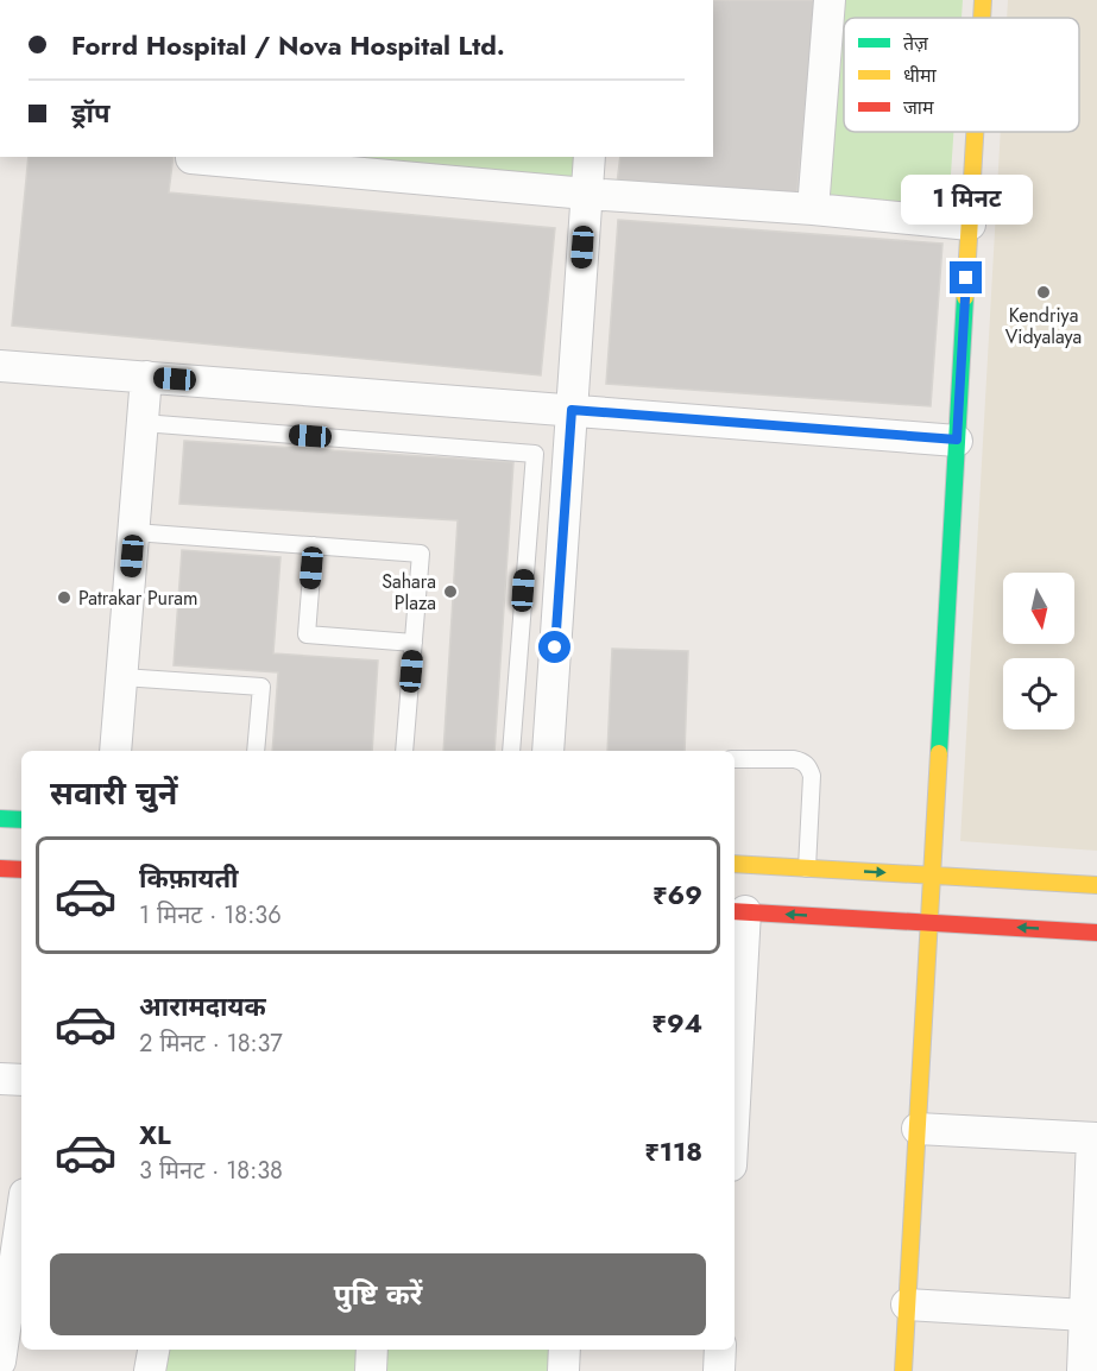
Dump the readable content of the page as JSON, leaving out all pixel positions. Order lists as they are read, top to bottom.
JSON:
{
  "places": ["Kendriya Vidyalaya", "Sahara Plaza", "Patrakar Puram"],
  "legend": ["तेज़", "धीमा", "जाम"],
  "north": "bottom",
  "page": {
    "banner": ["Forrd Hospital / Nova Hospital Ltd.", "ड्रॉप"],
    "bubble": "1 मिनट",
    "heading": "सवारी चुनें",
    "list": [
      {
        "name": "किफ़ायती",
        "note": "1 मिनट · 18:36",
        "value": "₹69"
      },
      {
        "name": "आरामदायक",
        "note": "2 मिनट · 18:37",
        "value": "₹94"
      },
      {
        "name": "XL",
        "note": "3 मिनट · 18:38",
        "value": "₹118"
      }
    ],
    "buttons": "पुष्टि करें"
  }
}
